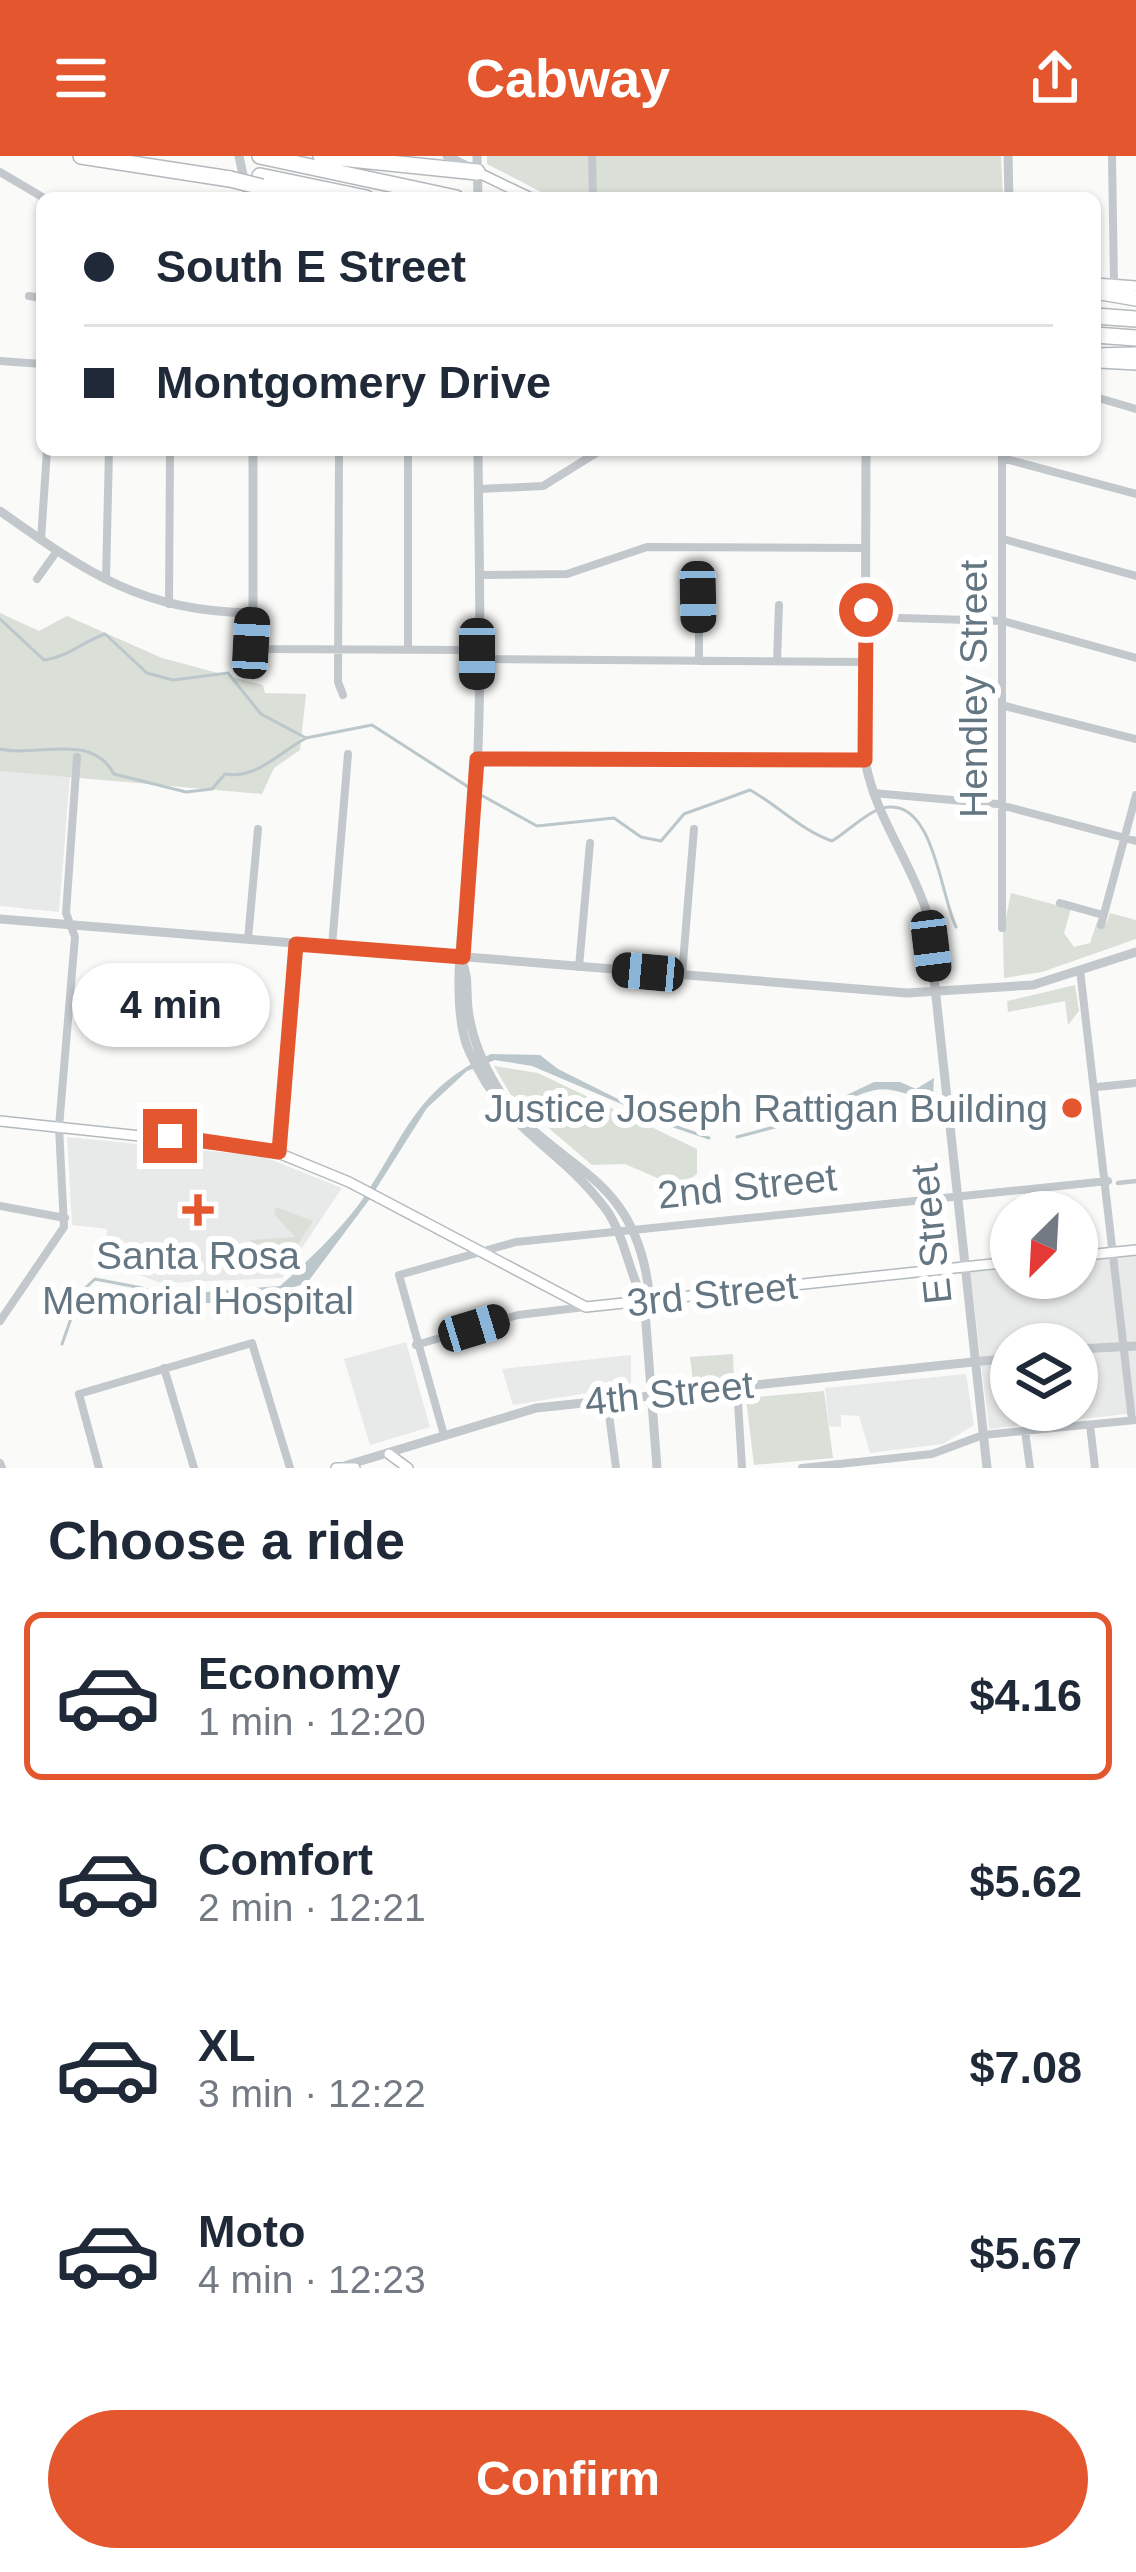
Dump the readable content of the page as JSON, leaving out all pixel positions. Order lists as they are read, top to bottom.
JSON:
{
  "streets": {
    "main road": ["3rd Street"],
    "street": [
      "Hendley Street",
      "2nd Street",
      "E Street",
      "4th Street"
    ]
  },
  "crossings": [
    ["2nd Street", "E Street"],
    ["2nd Street", "3rd Street"],
    ["E Street", "3rd Street"],
    ["E Street", "4th Street"]
  ],
  "places": {
    "other": ["Justice Joseph Rattigan Building"],
    "health": ["Santa Rosa Memorial Hospital"]
  },
  "north": "bottom left",
  "page": {
    "header": "Cabway",
    "banner": ["South E Street", "Montgomery Drive"],
    "bubble": "4 min",
    "heading": "Choose a ride",
    "list": [
      {
        "name": "Economy",
        "note": "1 min · 12:20",
        "value": "$4.16"
      },
      {
        "name": "Comfort",
        "note": "2 min · 12:21",
        "value": "$5.62"
      },
      {
        "name": "XL",
        "note": "3 min · 12:22",
        "value": "$7.08"
      },
      {
        "name": "Moto",
        "note": "4 min · 12:23",
        "value": "$5.67"
      }
    ],
    "buttons": "Confirm"
  }
}
